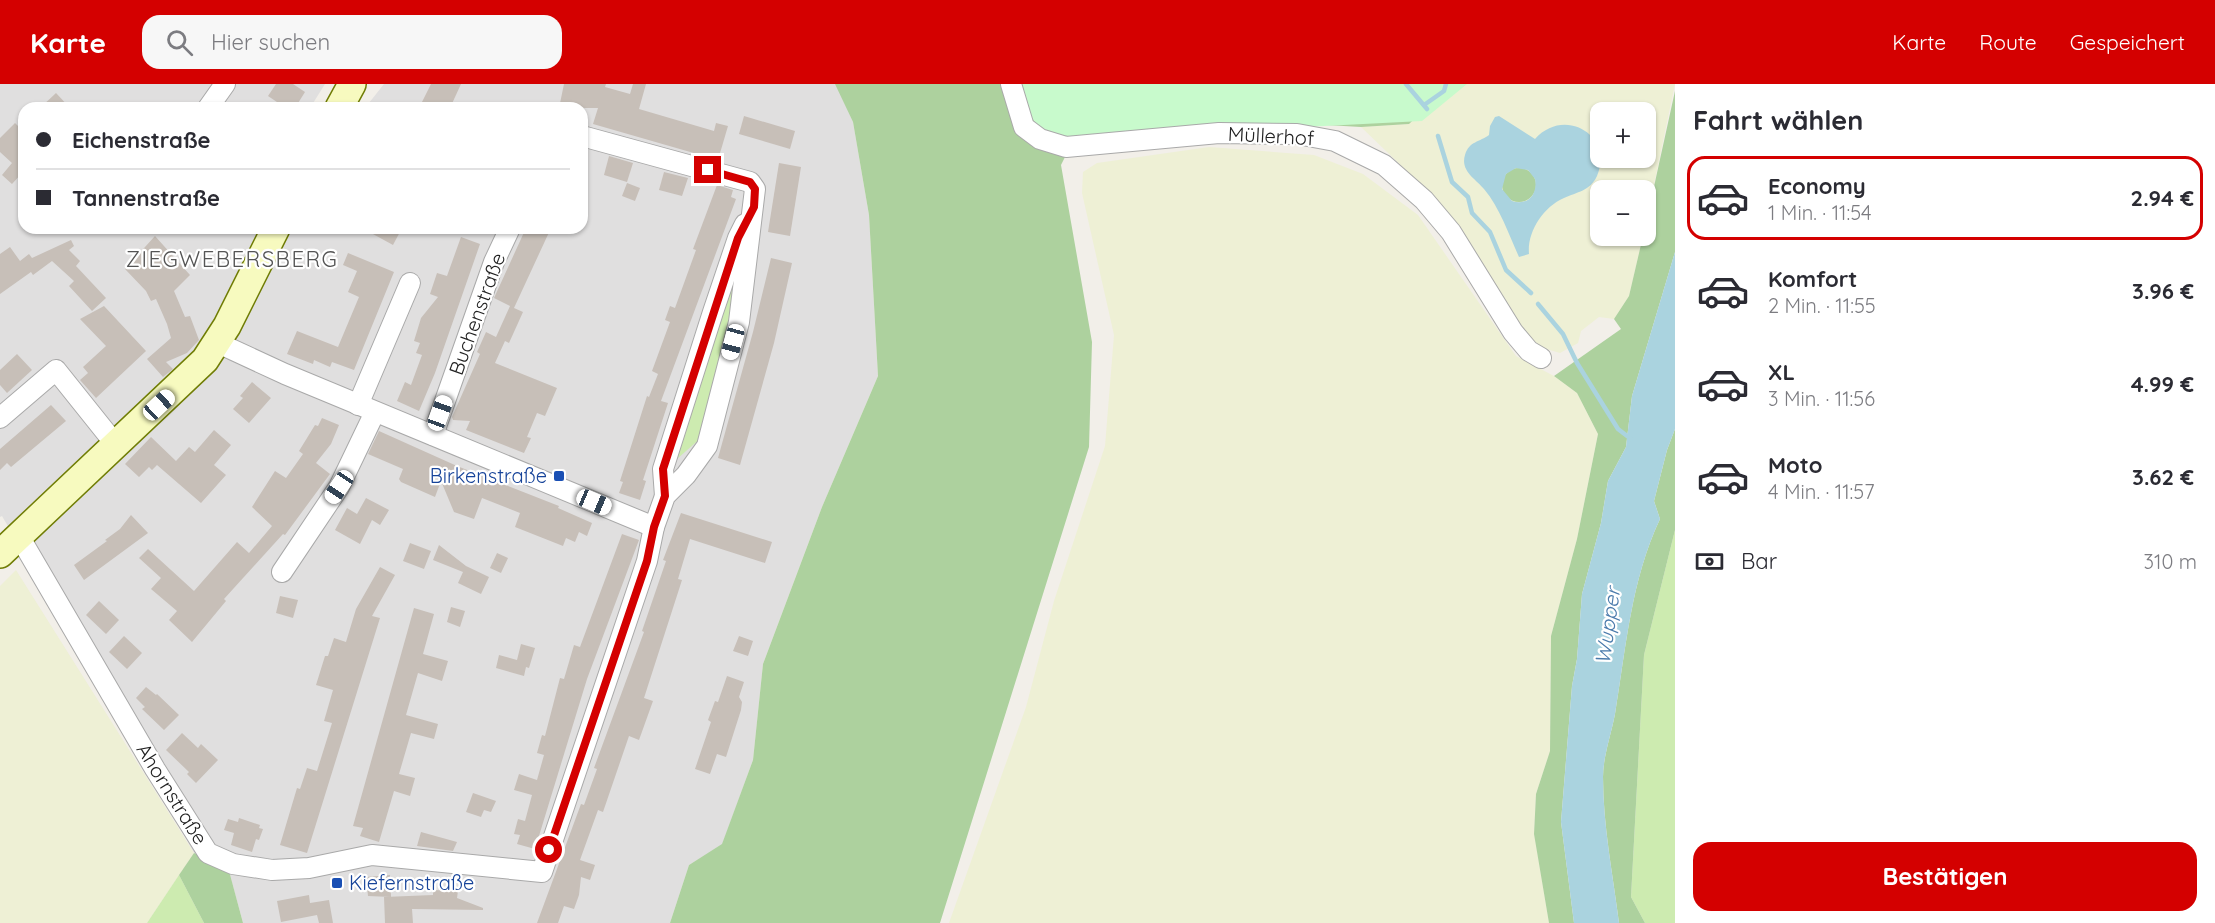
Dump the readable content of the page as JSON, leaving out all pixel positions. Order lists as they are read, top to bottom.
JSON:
{
  "streets": {
    "street": ["Müllerhof", "Buchenstraße", "Ahornstraße"]
  },
  "districts": ["ZIEGWEBERSBERG"],
  "water": ["Wupper"],
  "places": {
    "transit": ["Birkenstraße", "Kiefernstraße"]
  },
  "page": {
    "header": "Karte",
    "search": "Hier suchen",
    "nav": ["Karte", "Route", "Gespeichert"],
    "heading": "Fahrt wählen",
    "map_buttons": ["+", "−"],
    "banner": ["Eichenstraße", "Tannenstraße"],
    "list": [
      {
        "name": "Economy",
        "note": "1 Min. · 11:54",
        "value": "2.94 €"
      },
      {
        "name": "Komfort",
        "note": "2 Min. · 11:55",
        "value": "3.96 €"
      },
      {
        "name": "XL",
        "note": "3 Min. · 11:56",
        "value": "4.99 €"
      },
      {
        "name": "Moto",
        "note": "4 Min. · 11:57",
        "value": "3.62 €"
      }
    ],
    "pay": ["Bar", "310 m"],
    "buttons": "Bestätigen"
  }
}
